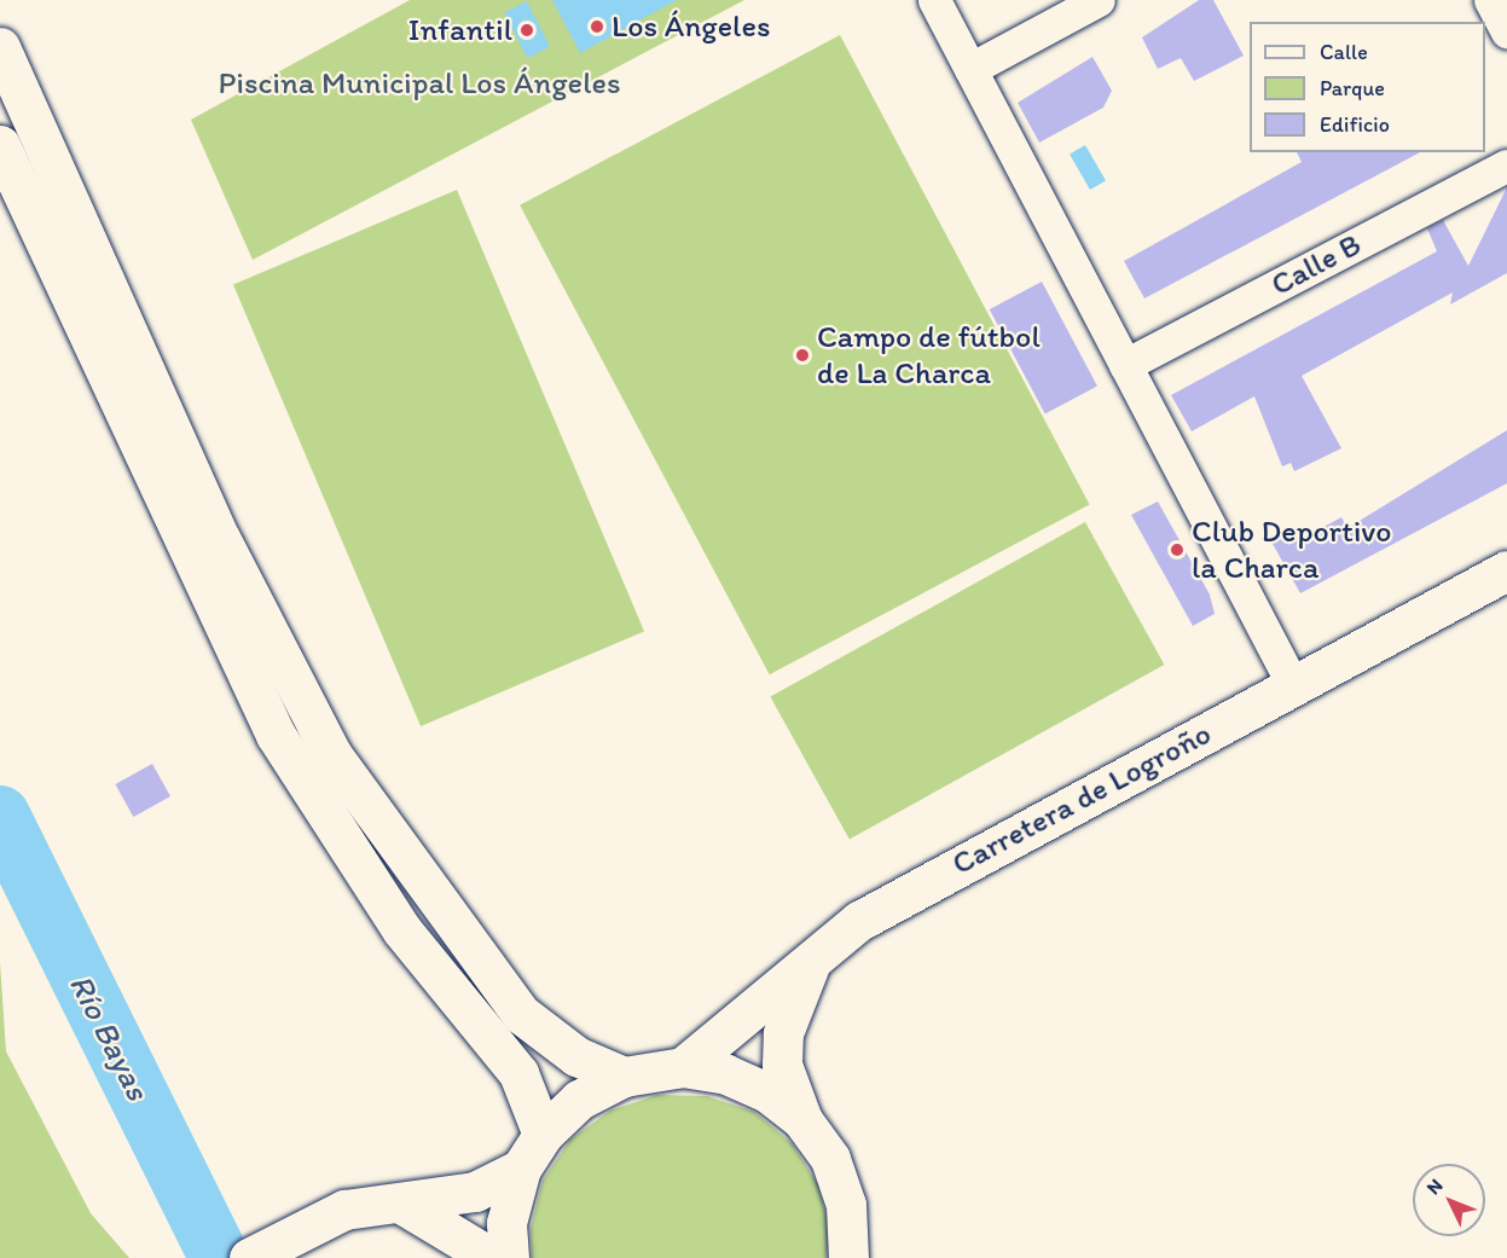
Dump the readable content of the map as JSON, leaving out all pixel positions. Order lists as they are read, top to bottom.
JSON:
{
  "streets": {
    "street": ["Calle B", "Carretera de Logroño"]
  },
  "water": ["Río Bayas"],
  "parks": ["Piscina Municipal Los Ángeles"],
  "places": [
    "Los Ángeles",
    "Infantil",
    "Campo de fútbol de La Charca",
    "Club Deportivo la Charca"
  ],
  "legend": ["Calle", "Parque", "Edificio"],
  "north": "top left"
}
